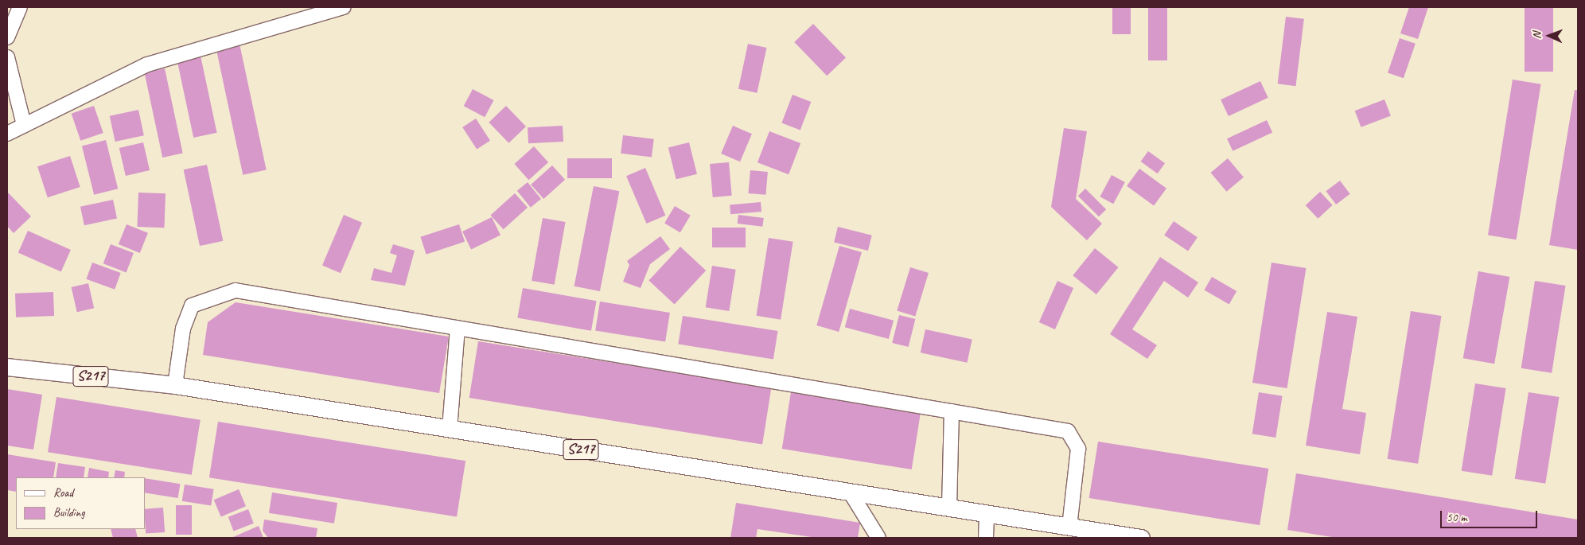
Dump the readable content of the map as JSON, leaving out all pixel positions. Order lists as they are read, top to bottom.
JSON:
{
  "streets": {
    "main road": ["S217"]
  },
  "legend": ["Road", "Building"],
  "scale_bar": "50 m",
  "north": "left"
}
